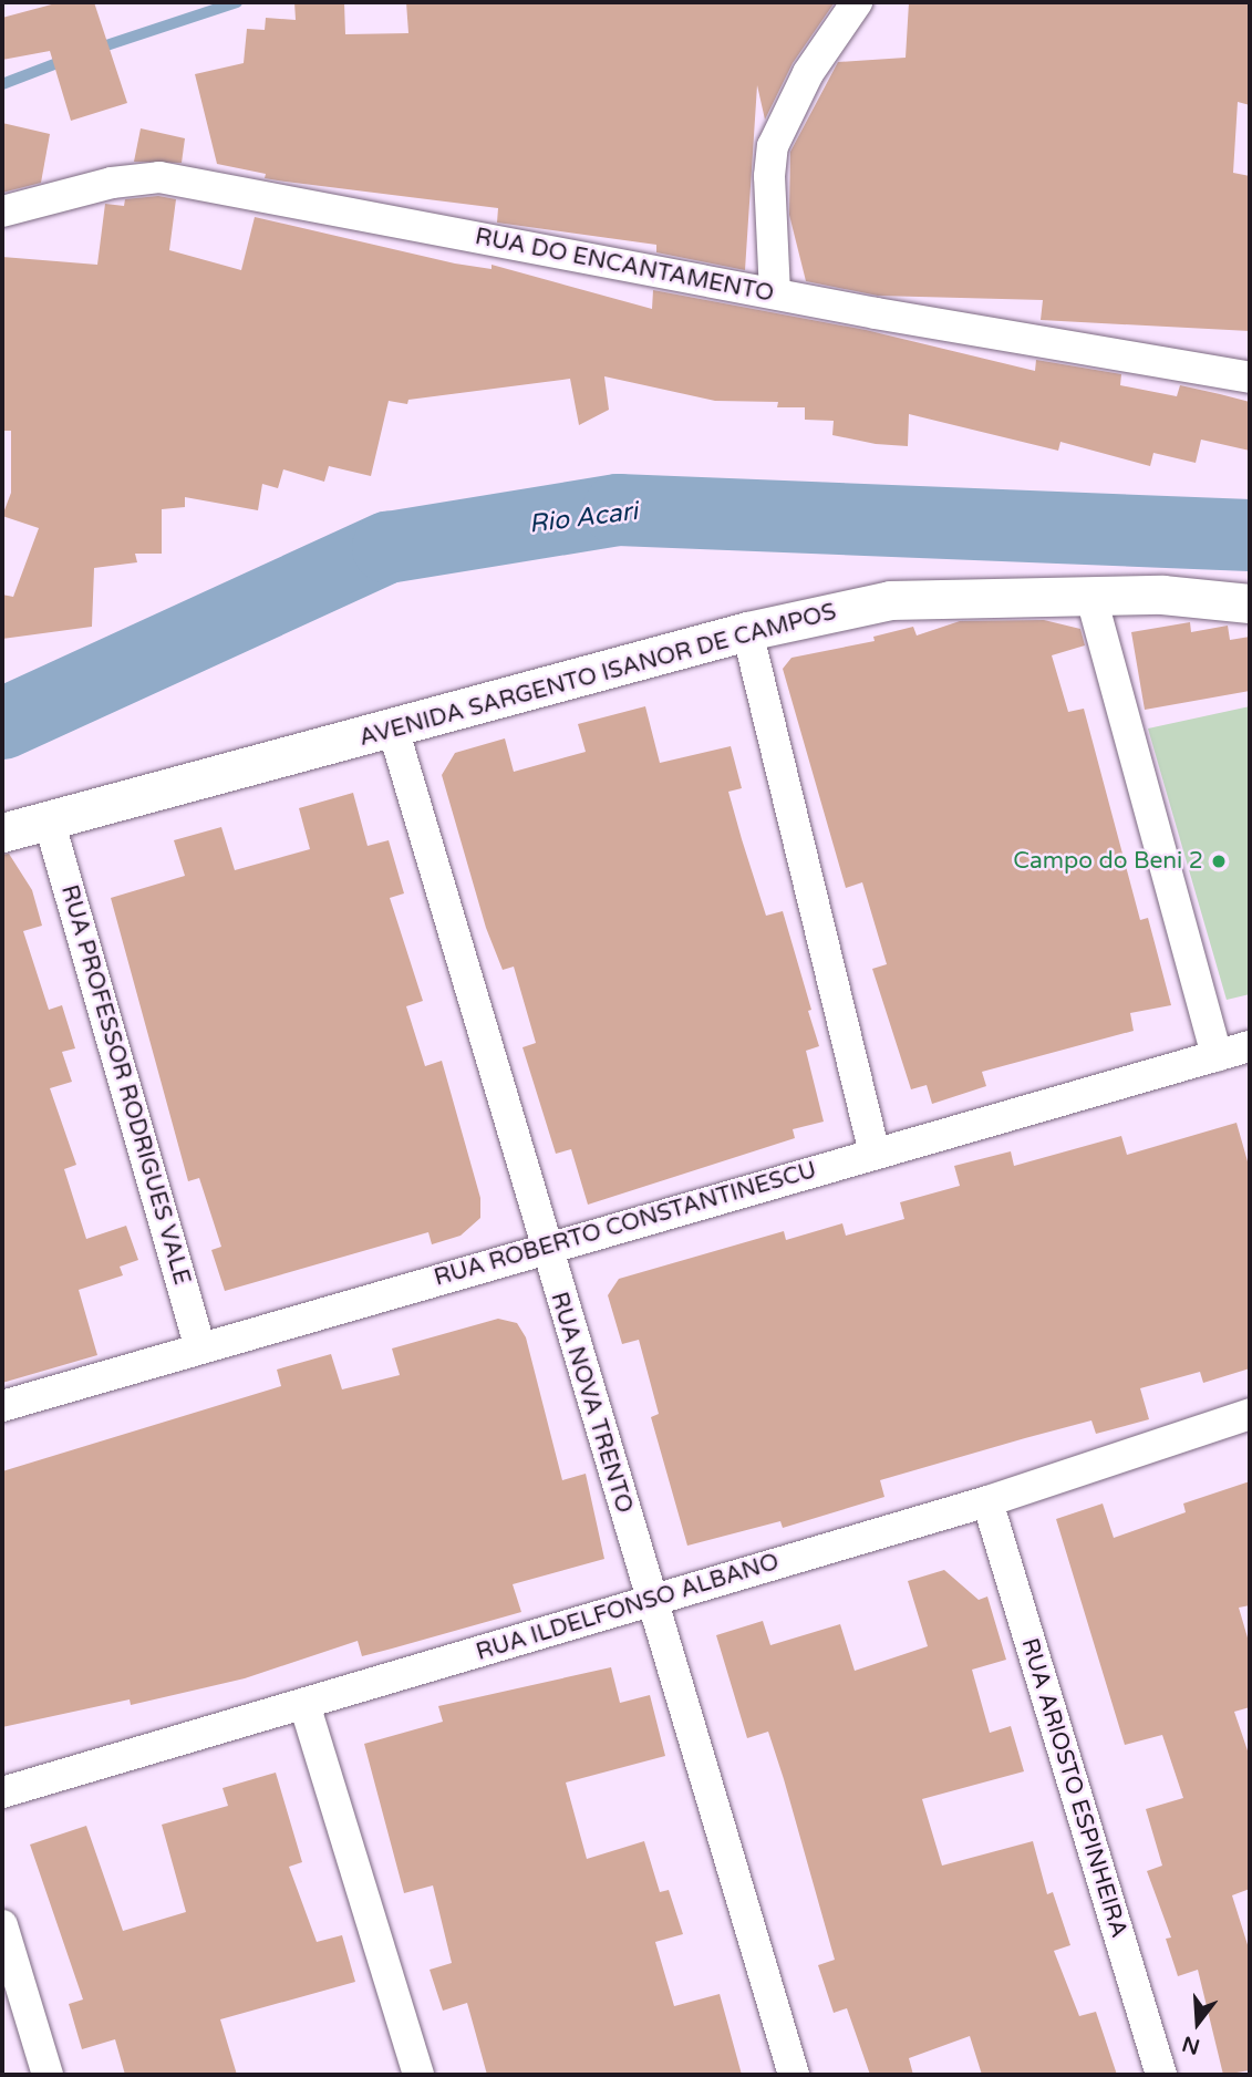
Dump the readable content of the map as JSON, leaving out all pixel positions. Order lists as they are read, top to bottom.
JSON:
{
  "streets": {
    "street": [
      "RUA DO ENCANTAMENTO",
      "AVENIDA SARGENTO ISANOR DE CAMPOS",
      "RUA PROFESSOR RODRIGUES VALE",
      "RUA ROBERTO CONSTANTINESCU",
      "RUA NOVA TRENTO",
      "RUA ILDELFONSO ALBANO",
      "RUA ARIOSTO ESPINHEIRA"
    ]
  },
  "crossings": [
    ["AVENIDA SARGENTO ISANOR DE CAMPOS", "RUA PROFESSOR RODRIGUES VALE"],
    ["AVENIDA SARGENTO ISANOR DE CAMPOS", "RUA NOVA TRENTO"],
    ["RUA PROFESSOR RODRIGUES VALE", "RUA ROBERTO CONSTANTINESCU"],
    ["RUA ROBERTO CONSTANTINESCU", "RUA NOVA TRENTO"],
    ["RUA NOVA TRENTO", "RUA ILDELFONSO ALBANO"],
    ["RUA ILDELFONSO ALBANO", "RUA ARIOSTO ESPINHEIRA"]
  ],
  "water": ["Rio Acari"],
  "places": ["Campo do Beni 2"],
  "north": "bottom"
}
